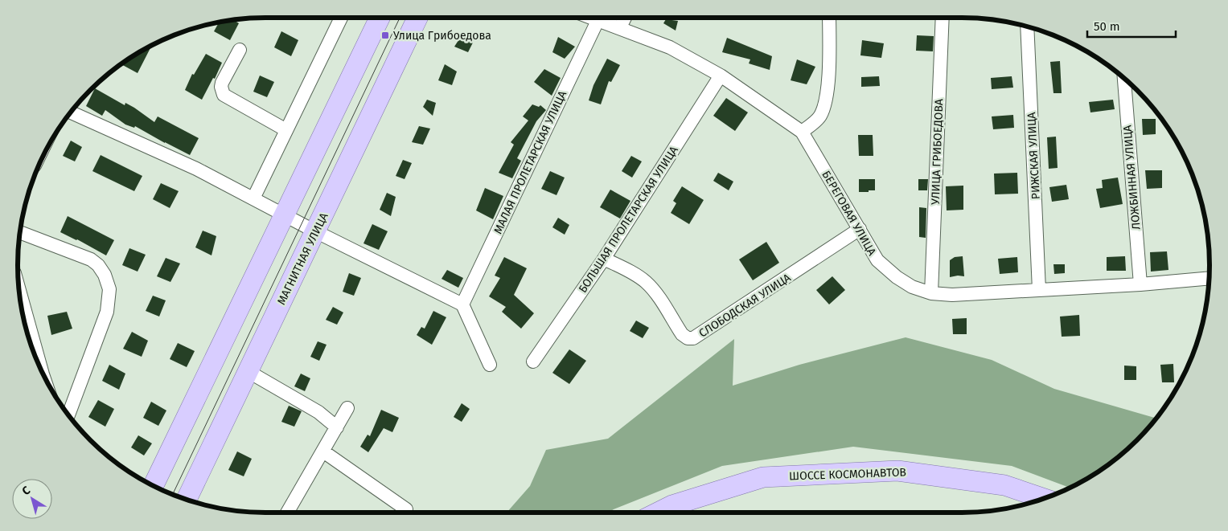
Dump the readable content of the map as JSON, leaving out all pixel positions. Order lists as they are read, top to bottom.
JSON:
{
  "streets": {
    "main road": ["МАГНИТНАЯ УЛИЦА", "ШОССЕ КОСМОНАВТОВ"],
    "street": [
      "УЛИЦА ГРИБОЕДОВА",
      "РИЖСКАЯ УЛИЦА",
      "МАЛАЯ ПРОЛЕТАРСКАЯ УЛИЦА",
      "ЛОЖБИННАЯ УЛИЦА",
      "БЕРЕГОВАЯ УЛИЦА",
      "БОЛЬШАЯ ПРОЛЕТАРСКАЯ УЛИЦА",
      "СЛОБОДСКАЯ УЛИЦА"
    ]
  },
  "crossings": [
    ["УЛИЦА ГРИБОЕДОВА", "БЕРЕГОВАЯ УЛИЦА"],
    ["РИЖСКАЯ УЛИЦА", "БЕРЕГОВАЯ УЛИЦА"],
    ["МАЛАЯ ПРОЛЕТАРСКАЯ УЛИЦА", "БЕРЕГОВАЯ УЛИЦА"],
    ["ЛОЖБИННАЯ УЛИЦА", "БЕРЕГОВАЯ УЛИЦА"],
    ["БЕРЕГОВАЯ УЛИЦА", "БОЛЬШАЯ ПРОЛЕТАРСКАЯ УЛИЦА"],
    ["БЕРЕГОВАЯ УЛИЦА", "СЛОБОДСКАЯ УЛИЦА"],
    ["БОЛЬШАЯ ПРОЛЕТАРСКАЯ УЛИЦА", "СЛОБОДСКАЯ УЛИЦА"]
  ],
  "places": {
    "transit": ["Улица Грибоедова"]
  },
  "scale_bar": "50 m",
  "north": "top left"
}
